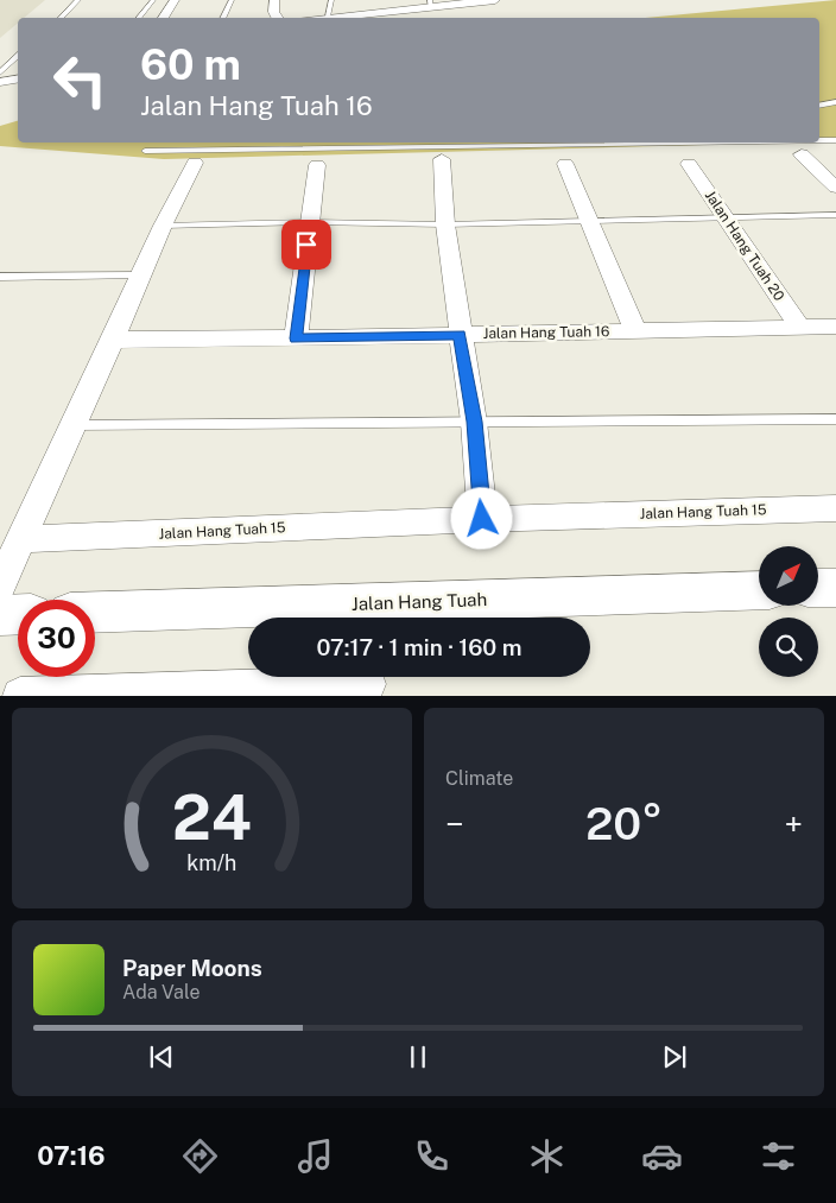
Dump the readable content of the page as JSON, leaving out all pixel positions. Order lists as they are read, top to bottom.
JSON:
{
  "streets": {
    "street": [
      "Jalan Hang Tuah 20",
      "Jalan Hang Tuah 16",
      "Jalan Hang Tuah 15",
      "Jalan Hang Tuah"
    ]
  },
  "crossings": [
    ["Jalan Hang Tuah 20", "Jalan Hang Tuah 16"]
  ],
  "north": "top right",
  "page": {
    "turn": ["60 m", "Jalan Hang Tuah 16"],
    "limit": "30",
    "trip": "07:17 · 1 min · 160 m",
    "tile": "Climate",
    "heat": ["−", "20°", "+"],
    "song": ["Paper Moons", "Ada Vale"],
    "tabs": "07:16",
    "gauge": ["24", "km/h"]
  }
}
